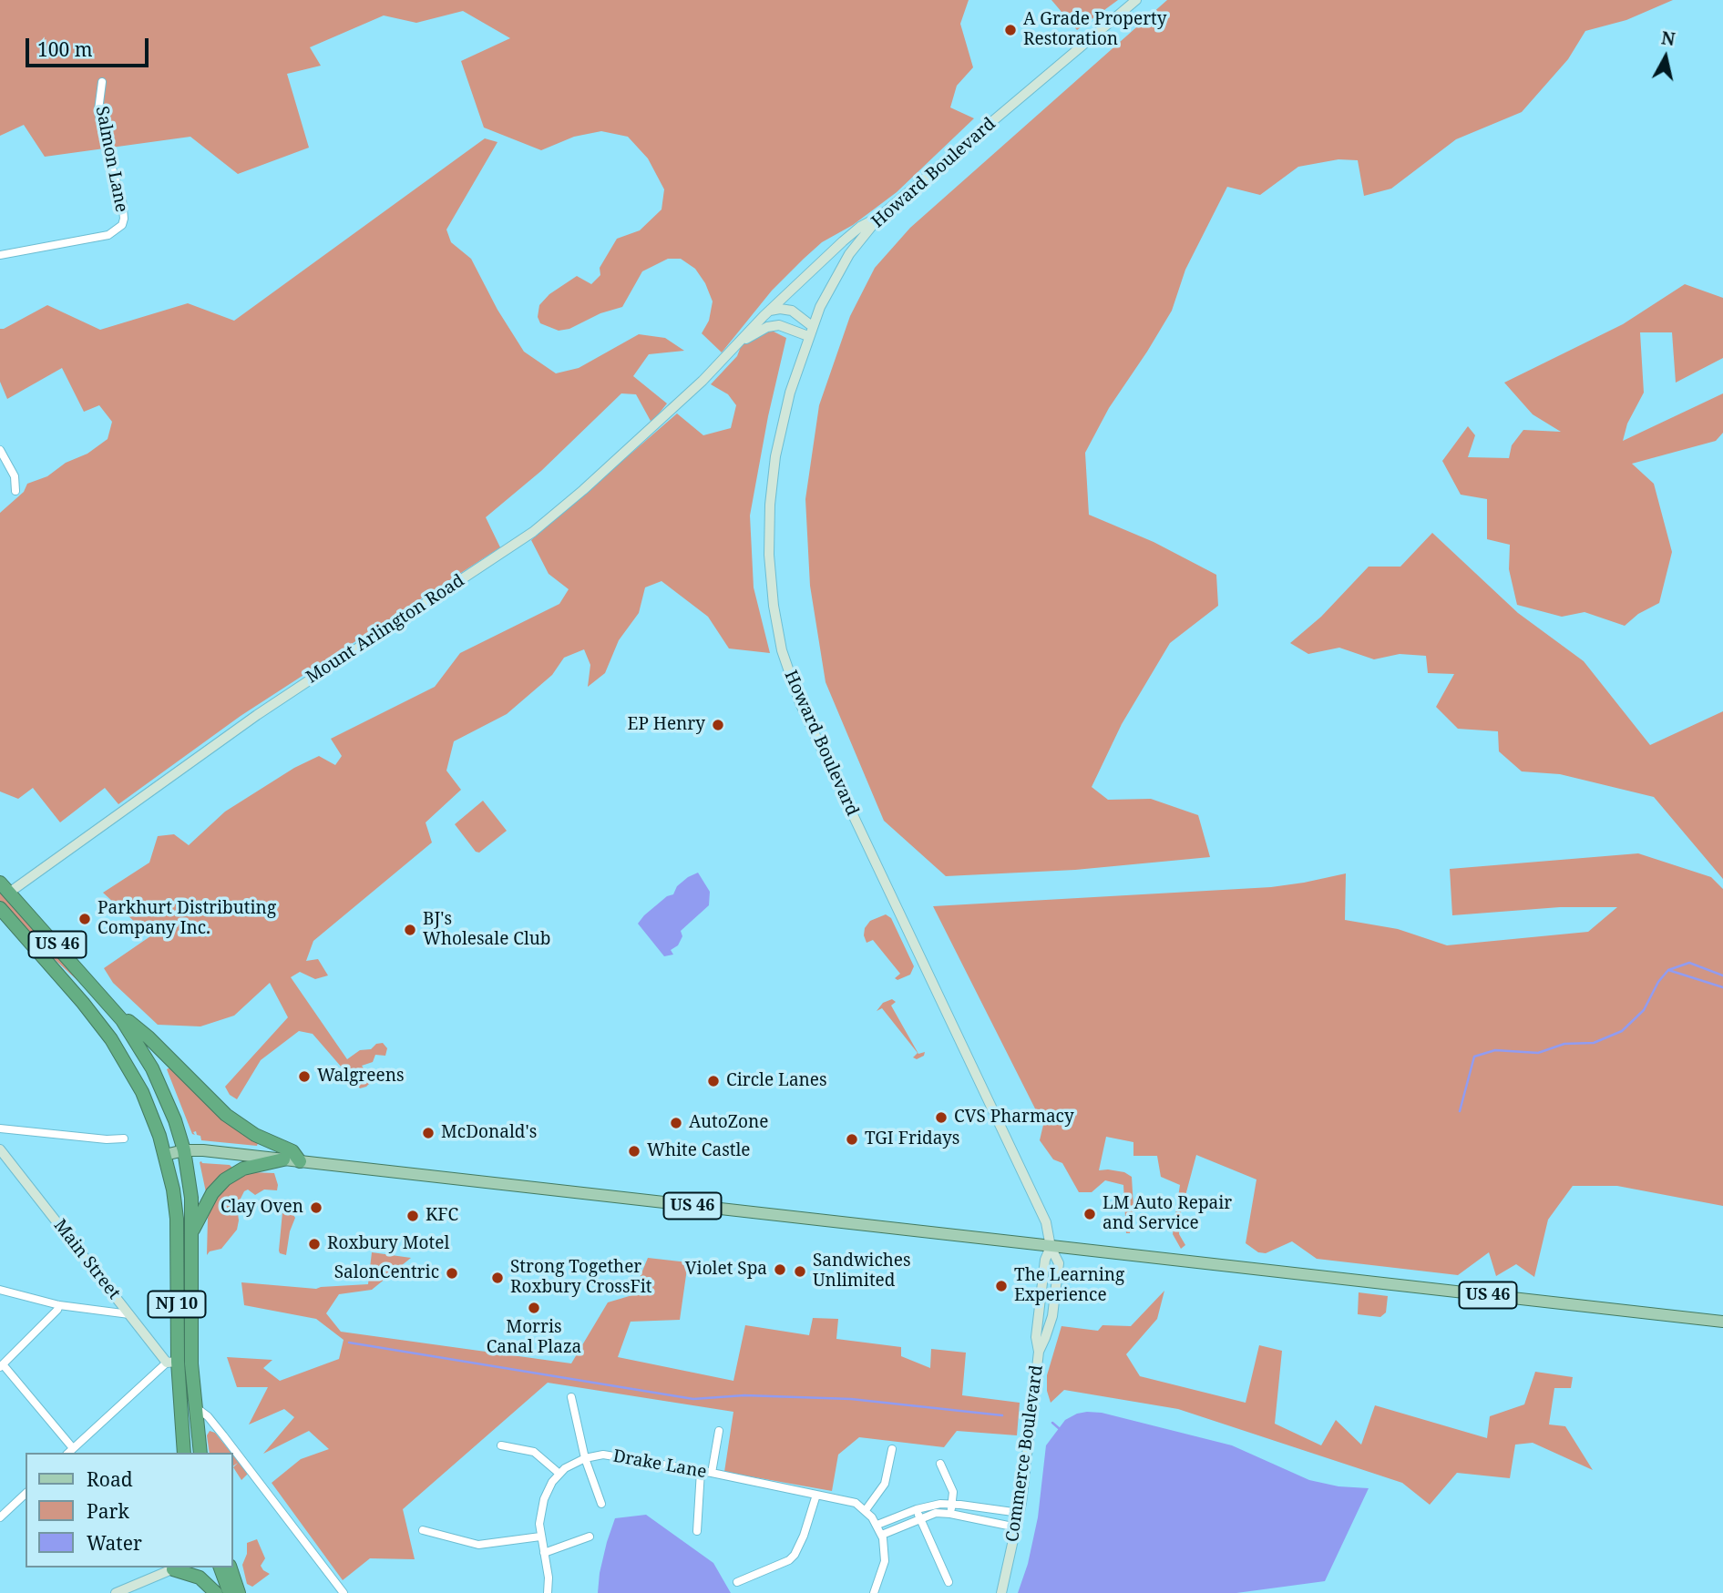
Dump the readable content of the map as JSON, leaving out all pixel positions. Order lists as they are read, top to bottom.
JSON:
{
  "streets": {
    "highway": ["US 46", "NJ 10"],
    "main road": [
      "Howard Boulevard",
      "Mount Arlington Road",
      "Main Street",
      "Commerce Boulevard"
    ],
    "street": ["Salmon Lane", "Drake Lane"]
  },
  "crossings": [
    ["Howard Boulevard", "Mount Arlington Road"],
    ["Howard Boulevard", "US 46"],
    ["Howard Boulevard", "Commerce Boulevard"],
    ["Mount Arlington Road", "US 46"],
    ["US 46", "NJ 10"],
    ["US 46", "Commerce Boulevard"],
    ["Main Street", "NJ 10"]
  ],
  "places": [
    "A Grade Property Restoration",
    "EP Henry",
    "Parkhurt Distributing Company Inc.",
    "BJ's Wholesale Club",
    "Walgreens",
    "Circle Lanes",
    "CVS Pharmacy",
    "AutoZone",
    "McDonald's",
    "TGI Fridays",
    "White Castle",
    "Clay Oven",
    "LM Auto Repair and Service",
    "KFC",
    "Roxbury Motel",
    "Violet Spa",
    "Sandwiches Unlimited",
    "SalonCentric",
    "Strong Together Roxbury CrossFit",
    "The Learning Experience",
    "Morris Canal Plaza"
  ],
  "legend": ["Road", "Park", "Water"],
  "scale_bar": "100 m",
  "north": "top"
}
